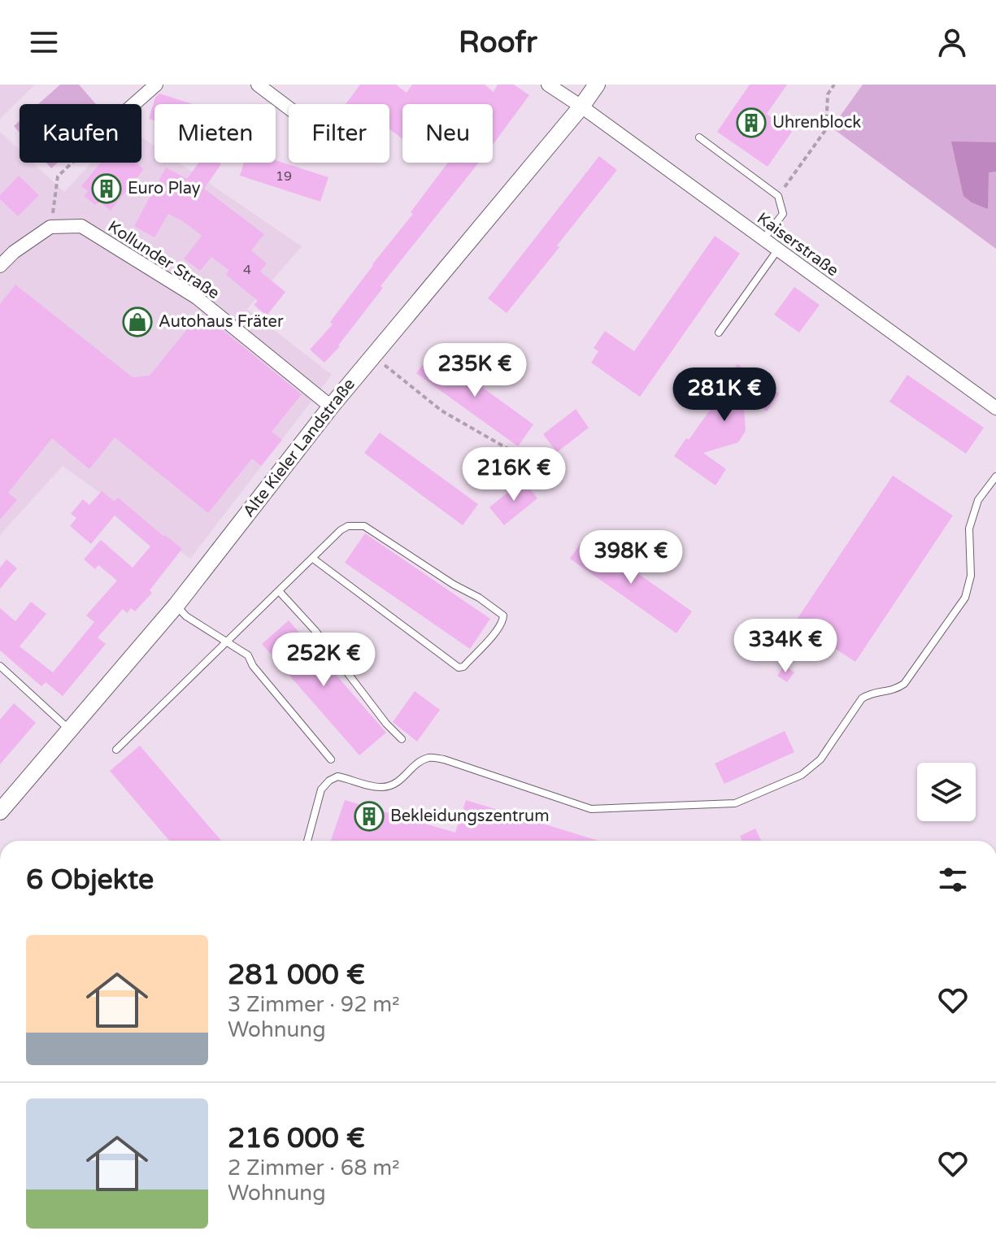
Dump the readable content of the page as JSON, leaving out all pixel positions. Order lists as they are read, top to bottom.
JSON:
{
  "streets": {
    "street": ["Kaiserstraße", "Kollunder Straße", "Alte Kieler Landstraße"]
  },
  "crossings": [
    ["Kaiserstraße", "Alte Kieler Landstraße"],
    ["Kollunder Straße", "Alte Kieler Landstraße"]
  ],
  "places": {
    "building": ["Uhrenblock", "Euro Play", "Bekleidungszentrum"],
    "shop": ["Autohaus Fräter"]
  },
  "house_numbers": ["19", "4"],
  "page": {
    "header": "Roofr",
    "chip": [
      "Kaufen",
      "Mieten",
      "Filter",
      "Neu"
    ],
    "price": [
      "235K €",
      "281K €",
      "216K €",
      "398K €",
      "334K €",
      "252K €"
    ],
    "heading": "6 Objekte",
    "list": [
      {
        "name": "281 000 €",
        "note": "3 Zimmer · 92 m² · Wohnung"
      },
      {
        "name": "216 000 €",
        "note": "2 Zimmer · 68 m² · Wohnung"
      }
    ]
  }
}
